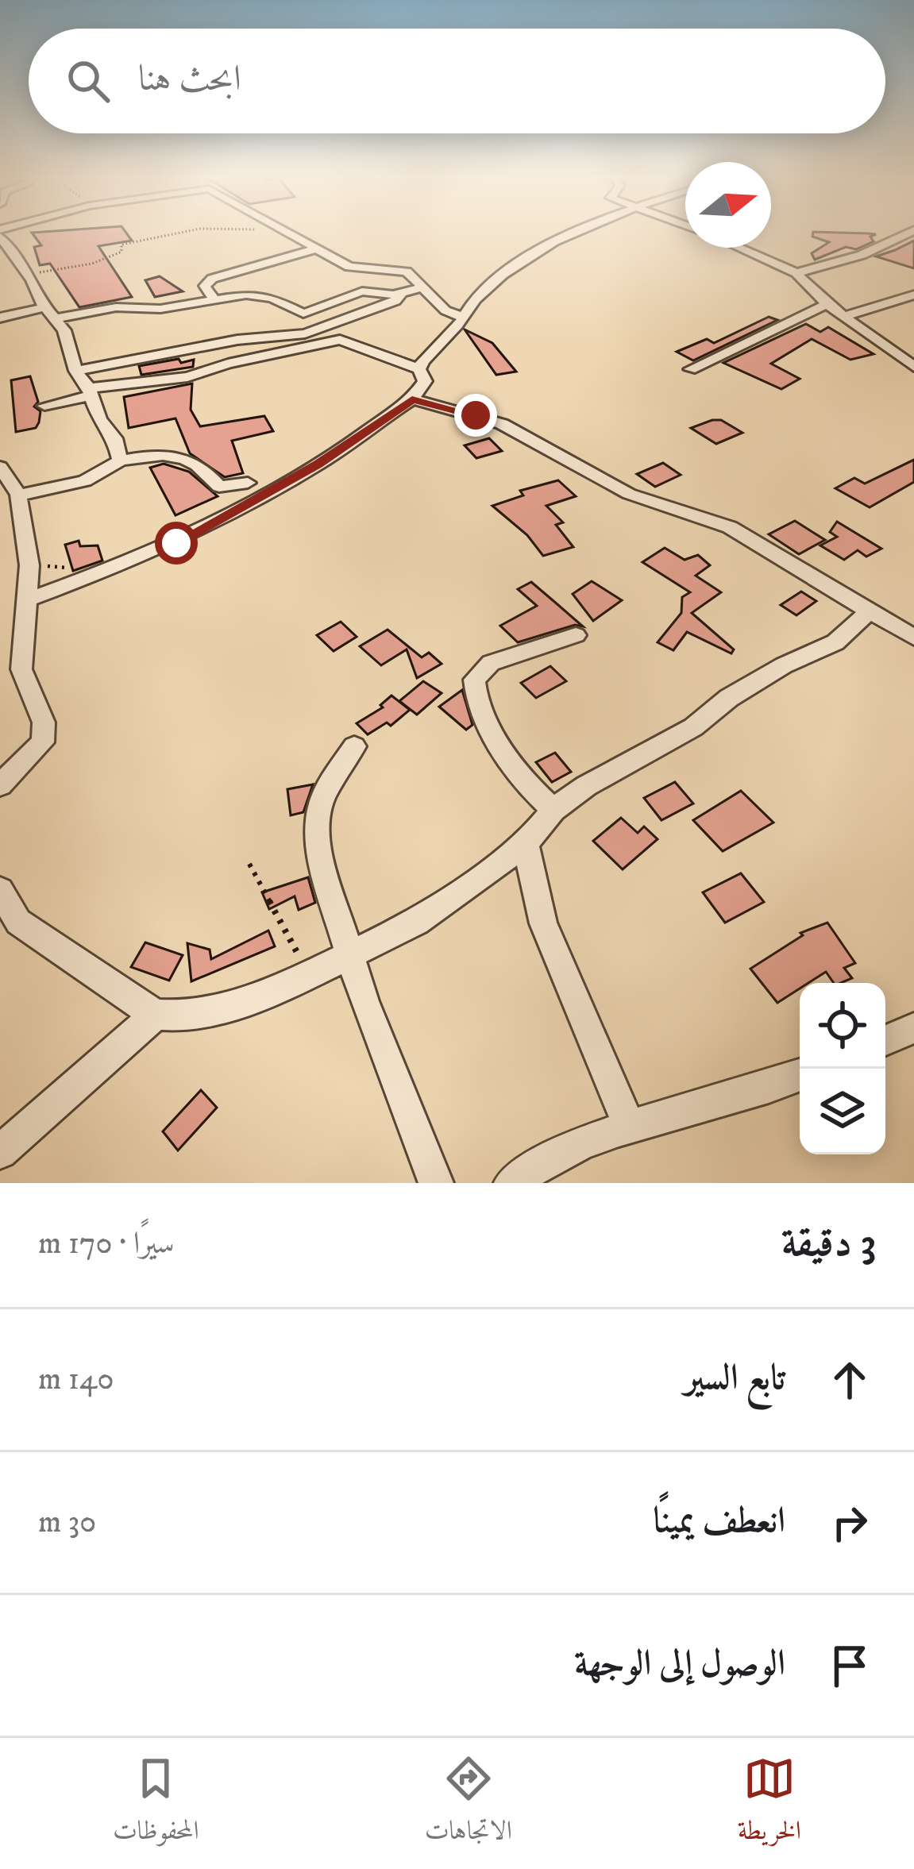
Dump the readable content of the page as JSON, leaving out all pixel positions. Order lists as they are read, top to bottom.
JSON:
{
  "north": "right",
  "page": {
    "search": "ابحث هنا",
    "heading": ["3 دقيقة", "سيرًا · 170 m"],
    "list": [
      ["تابع السير", "140 m"],
      ["انعطف يمينًا", "30 m"],
      "الوصول إلى الوجهة"
    ],
    "nav": ["الخريطة", "الاتجاهات", "المحفوظات"]
  }
}
